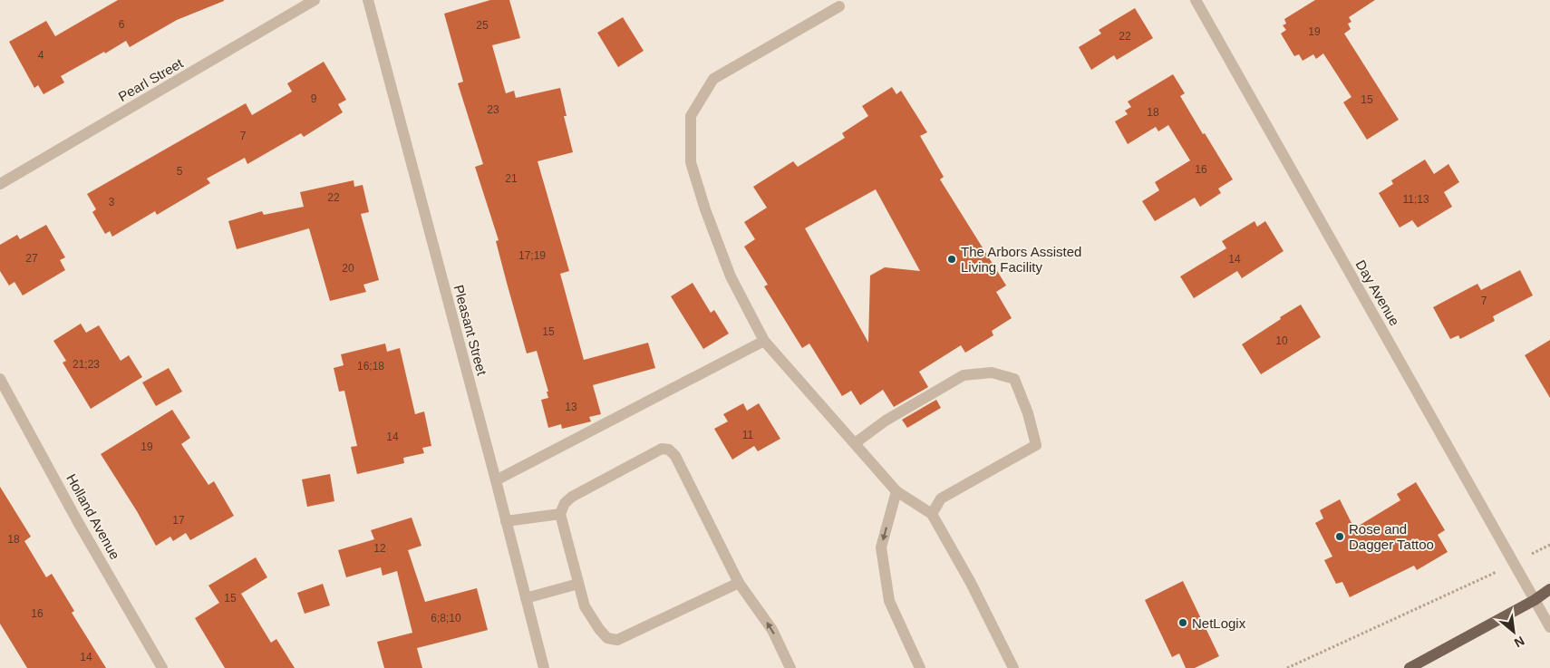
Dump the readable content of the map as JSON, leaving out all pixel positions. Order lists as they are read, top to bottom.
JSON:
{
  "streets": {
    "street": [
      "Pearl Street",
      "Day Avenue",
      "Pleasant Street",
      "Holland Avenue"
    ]
  },
  "places": ["The Arbors Assisted Living Facility", "Rose and Dagger Tattoo", "NetLogix"],
  "house_numbers": [
    "6",
    "25",
    "19",
    "22",
    "4",
    "9",
    "15",
    "23",
    "18",
    "7",
    "16",
    "5",
    "21",
    "22",
    "11;13",
    "3",
    "17;19",
    "27",
    "14",
    "20",
    "7",
    "15",
    "10",
    "21;23",
    "16;18",
    "13",
    "11",
    "14",
    "19",
    "17",
    "18",
    "12",
    "15",
    "16",
    "6;8;10",
    "14"
  ],
  "north": "bottom right"
}
